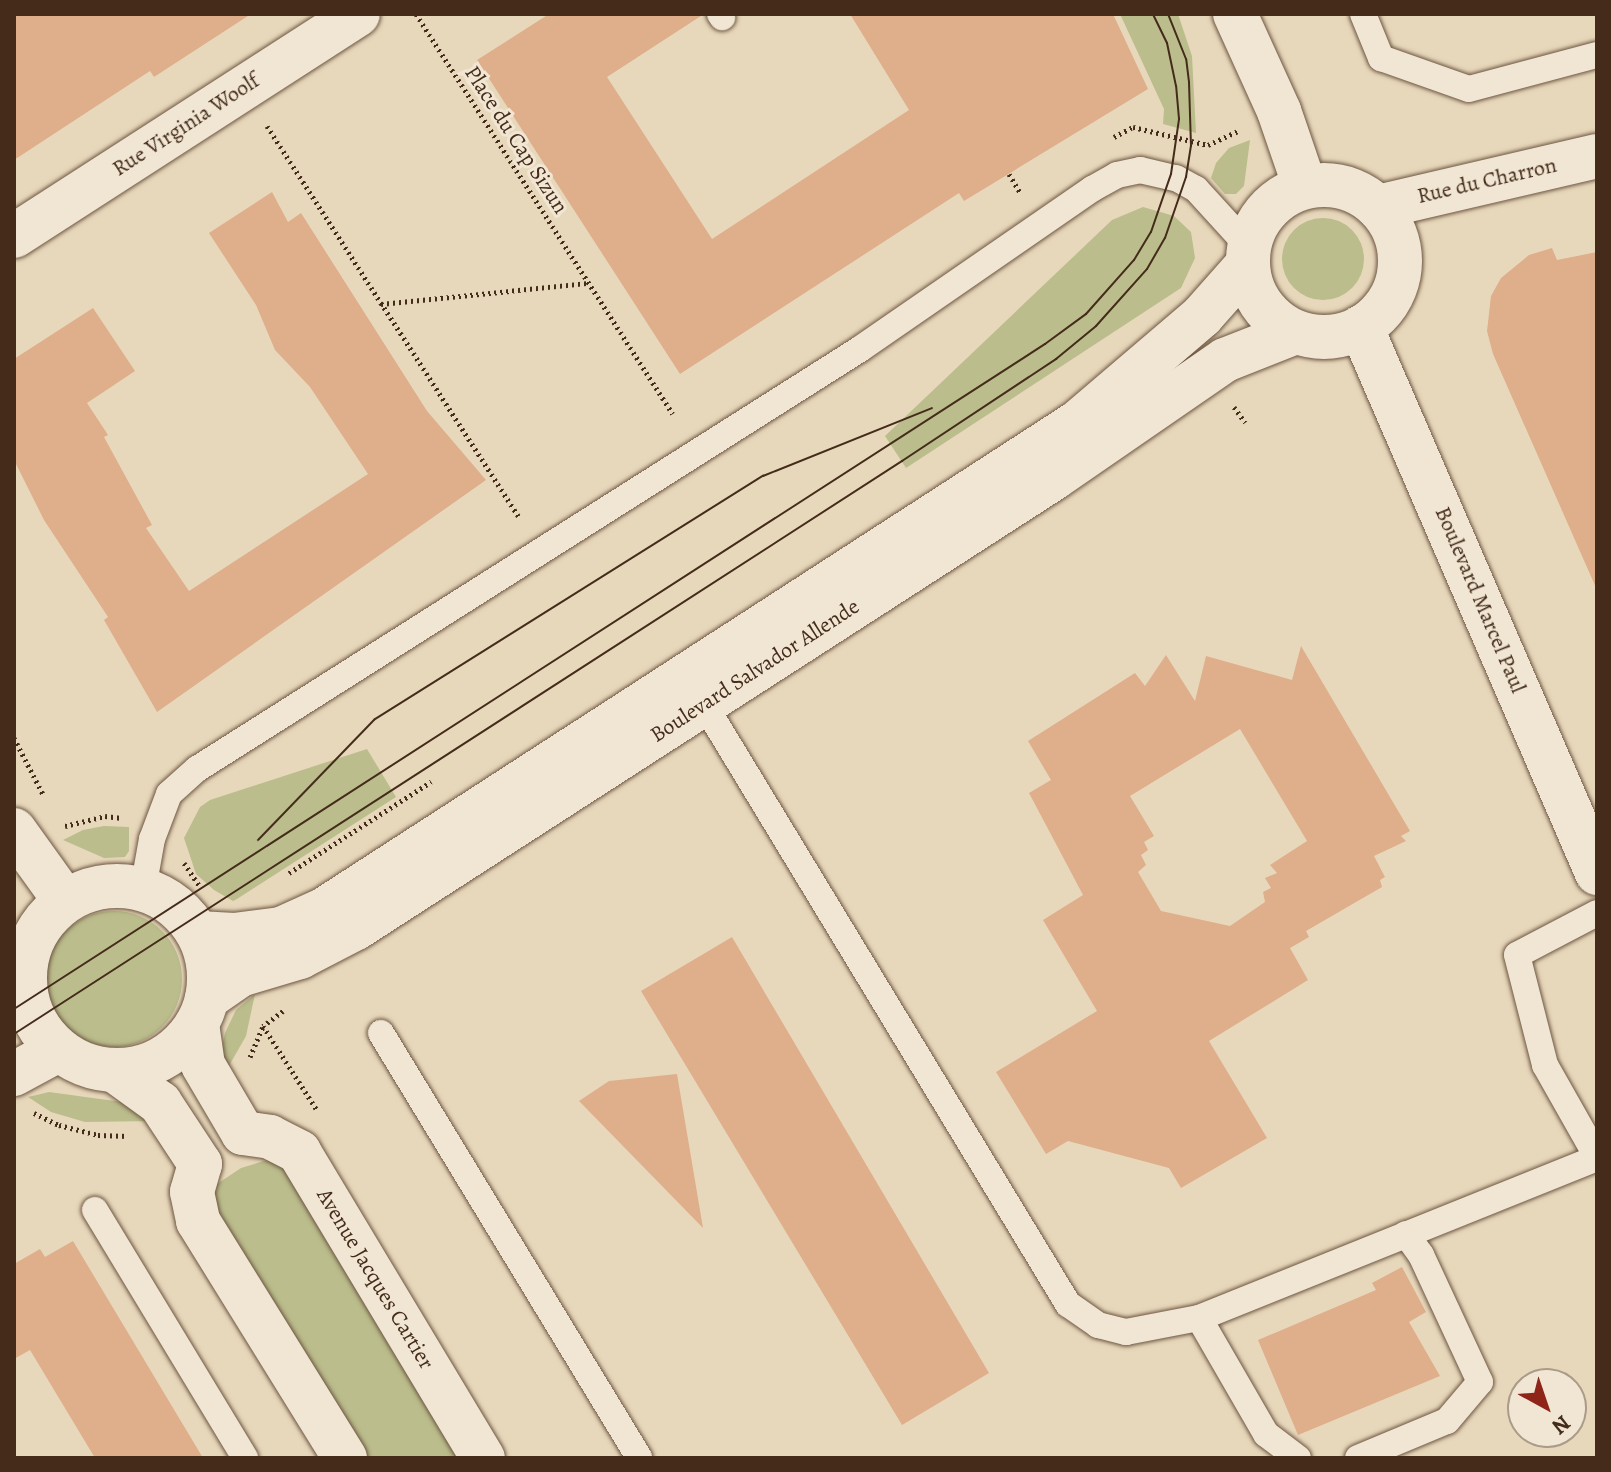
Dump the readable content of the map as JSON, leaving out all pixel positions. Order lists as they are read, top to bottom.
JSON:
{
  "streets": {
    "street": [
      "Rue Virginia Woolf",
      "Rue du Charron",
      "Boulevard Marcel Paul",
      "Boulevard Salvador Allende",
      "Avenue Jacques Cartier"
    ],
    "path": ["Place du Cap Sizun"]
  },
  "crossings": [
    ["Rue du Charron", "Boulevard Marcel Paul"],
    ["Rue du Charron", "Boulevard Salvador Allende"],
    ["Boulevard Marcel Paul", "Boulevard Salvador Allende"]
  ],
  "north": "bottom right"
}
